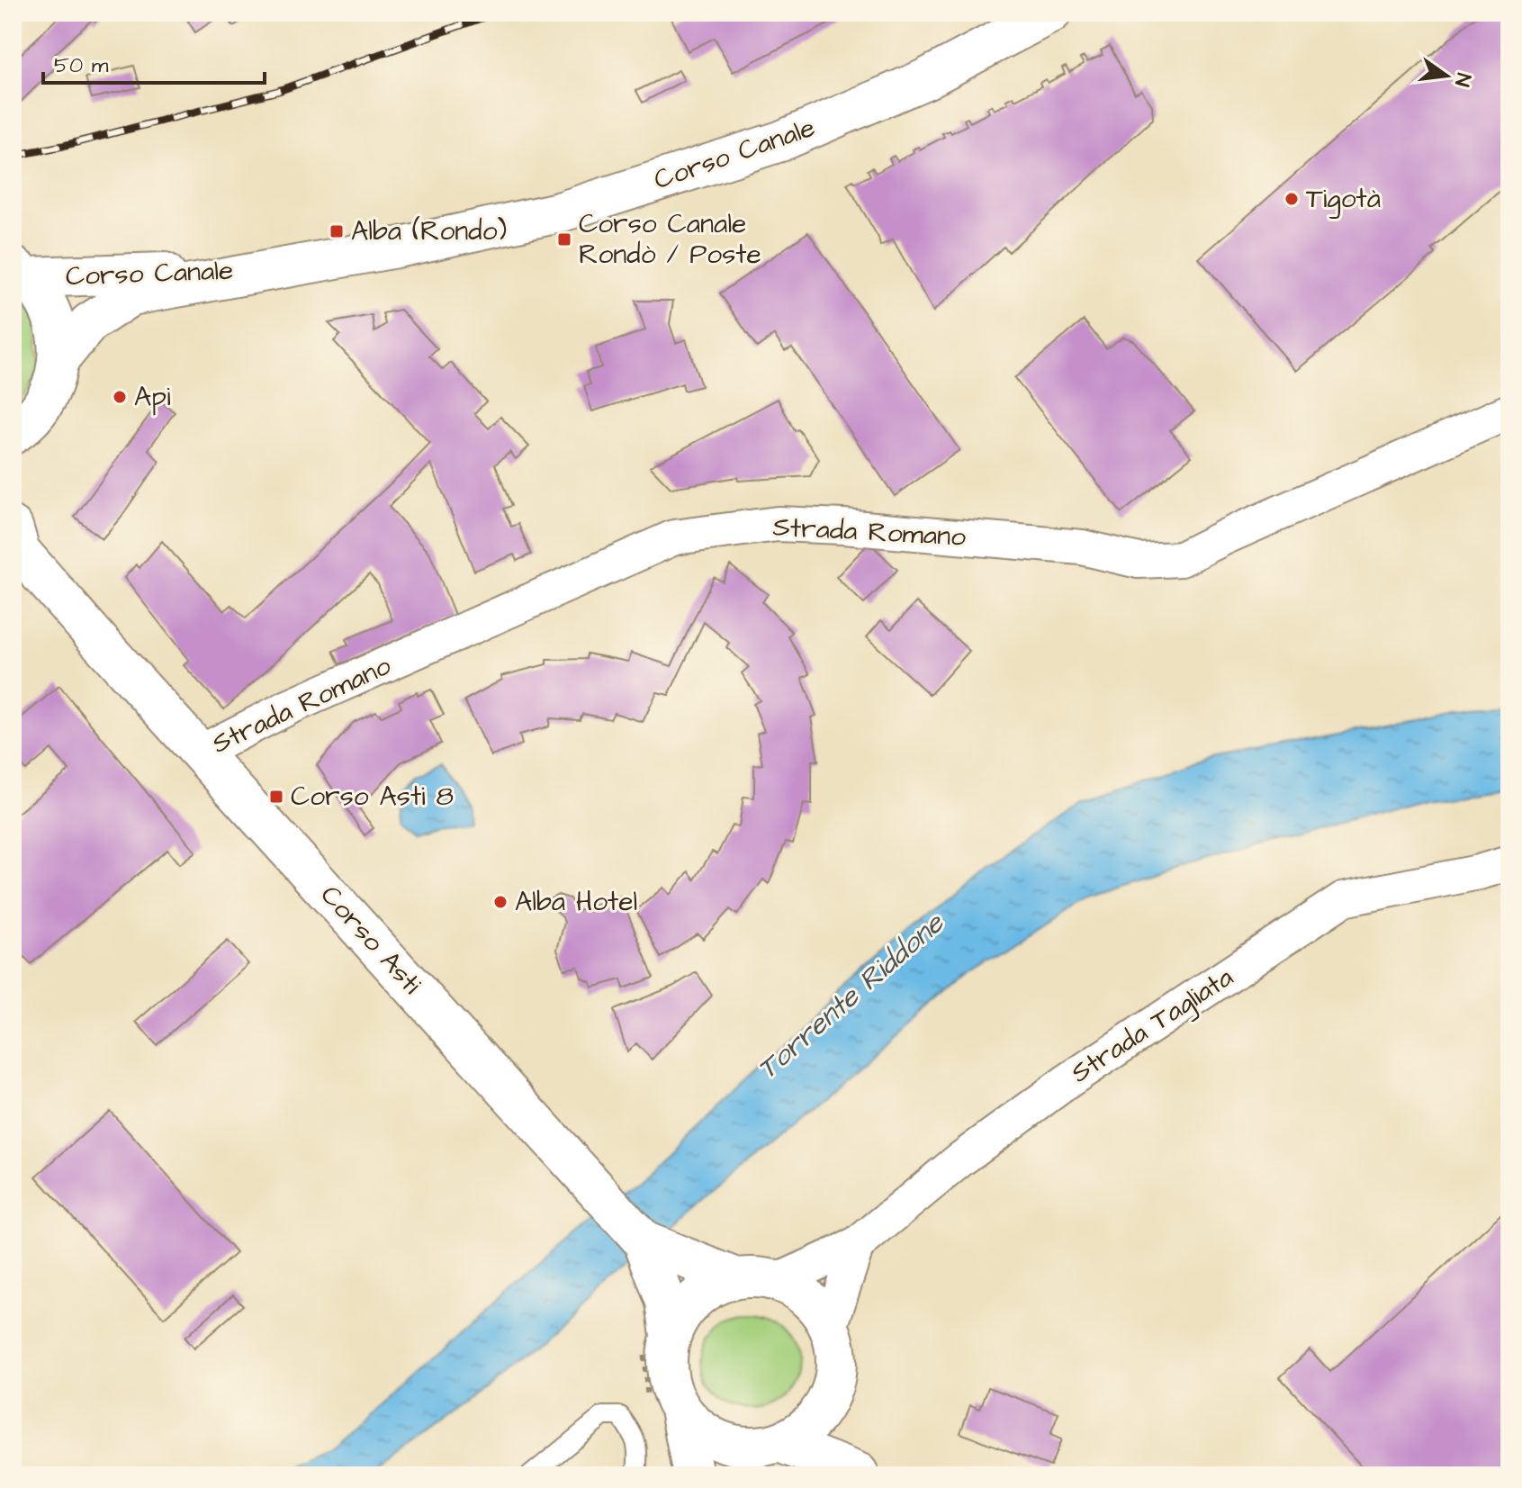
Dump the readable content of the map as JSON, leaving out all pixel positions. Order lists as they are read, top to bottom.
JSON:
{
  "streets": {
    "main road": ["Corso Canale", "Corso Asti"],
    "street": ["Strada Romano", "Strada Tagliata"]
  },
  "crossings": [
    ["Strada Romano", "Corso Asti"]
  ],
  "water": ["Torrente Riddone"],
  "places": {
    "other": ["Tigotà", "Api", "Alba Hotel"],
    "transit": ["Alba (Rondo)", "Corso Canale Rondò / Poste", "Corso Asti 8"]
  },
  "scale_bar": "50 m",
  "north": "right"
}
